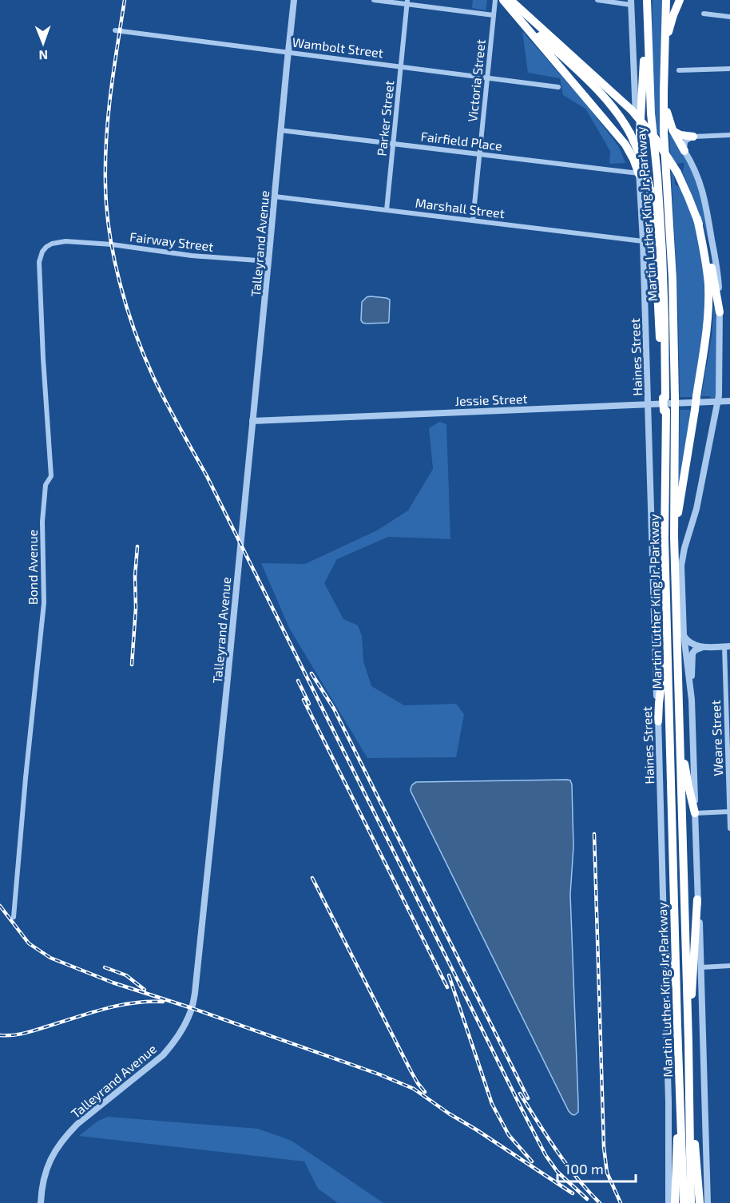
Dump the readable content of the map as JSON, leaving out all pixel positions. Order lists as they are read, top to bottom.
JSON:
{
  "streets": {
    "highway": ["Martin Luther King Jr. Parkway"],
    "street": [
      "Wambolt Street",
      "Victoria Street",
      "Parker Street",
      "Fairfield Place",
      "Marshall Street",
      "Fairway Street",
      "Talleyrand Avenue",
      "Haines Street",
      "Jessie Street",
      "Bond Avenue",
      "Weare Street"
    ]
  },
  "crossings": [
    ["Wambolt Street", "Victoria Street"],
    ["Wambolt Street", "Parker Street"],
    ["Wambolt Street", "Talleyrand Avenue"],
    ["Victoria Street", "Fairfield Place"],
    ["Victoria Street", "Marshall Street"],
    ["Parker Street", "Fairfield Place"],
    ["Parker Street", "Marshall Street"],
    ["Fairfield Place", "Talleyrand Avenue"],
    ["Fairfield Place", "Haines Street"],
    ["Marshall Street", "Talleyrand Avenue"],
    ["Marshall Street", "Haines Street"],
    ["Fairway Street", "Talleyrand Avenue"],
    ["Fairway Street", "Bond Avenue"],
    ["Talleyrand Avenue", "Jessie Street"],
    ["Haines Street", "Jessie Street"]
  ],
  "scale_bar": "100 m",
  "north": "bottom"
}
